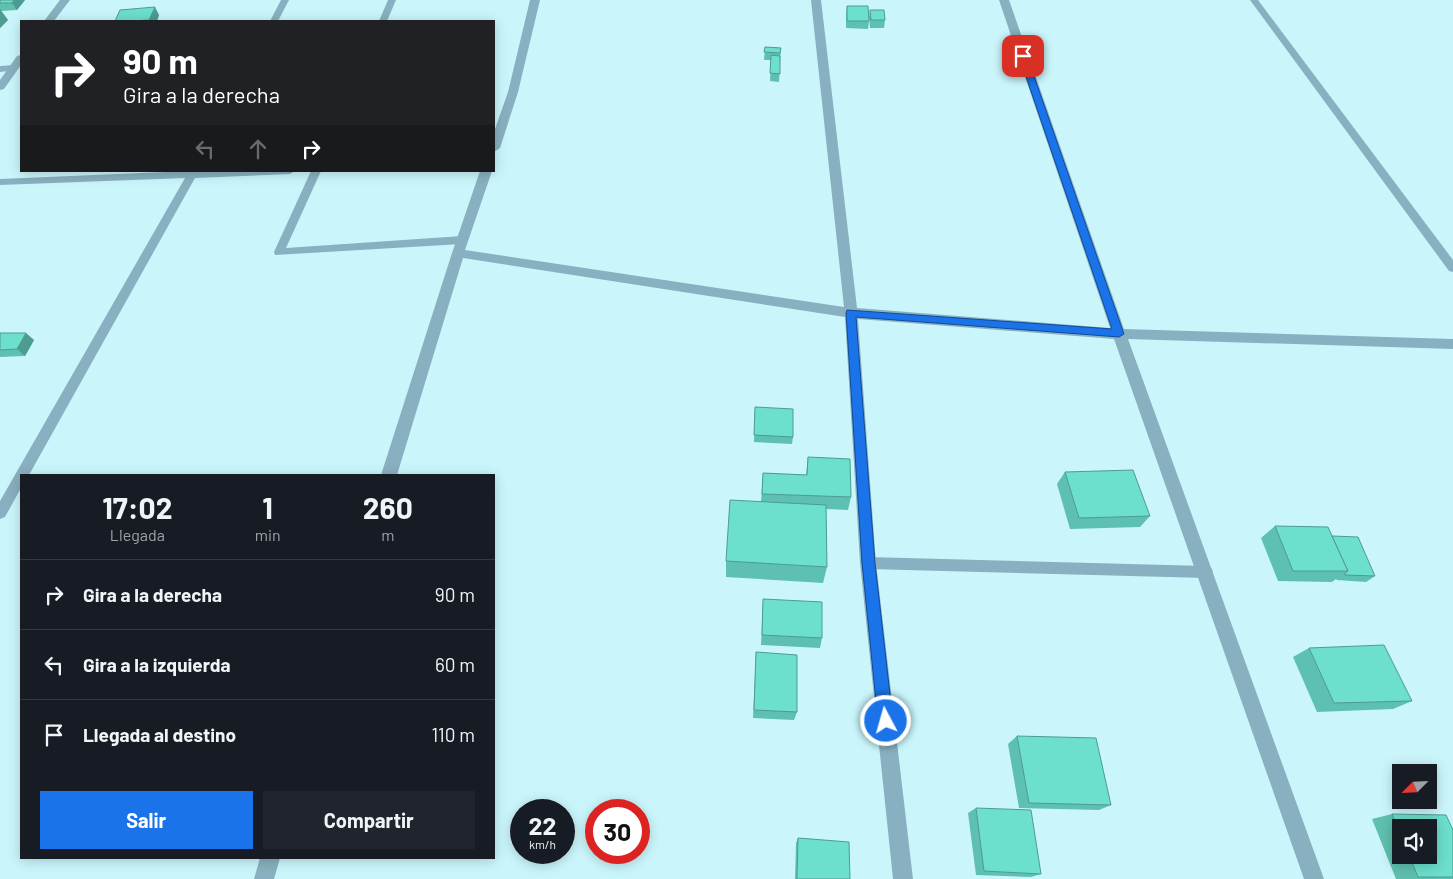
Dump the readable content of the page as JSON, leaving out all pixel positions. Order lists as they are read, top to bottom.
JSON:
{
  "north": "bottom left",
  "page": {
    "turn": ["90 m", "Gira a la derecha"],
    "eta": [
      "17:02",
      "Llegada",
      "1",
      "min",
      "260",
      "m"
    ],
    "list": [
      {
        "name": "Gira a la derecha",
        "value": "90 m"
      },
      {
        "name": "Gira a la izquierda",
        "value": "60 m"
      },
      {
        "name": "Llegada al destino",
        "value": "110 m"
      }
    ],
    "buttons": ["Salir", "Compartir"],
    "speed": "22 km/h",
    "limit": "30"
  }
}
